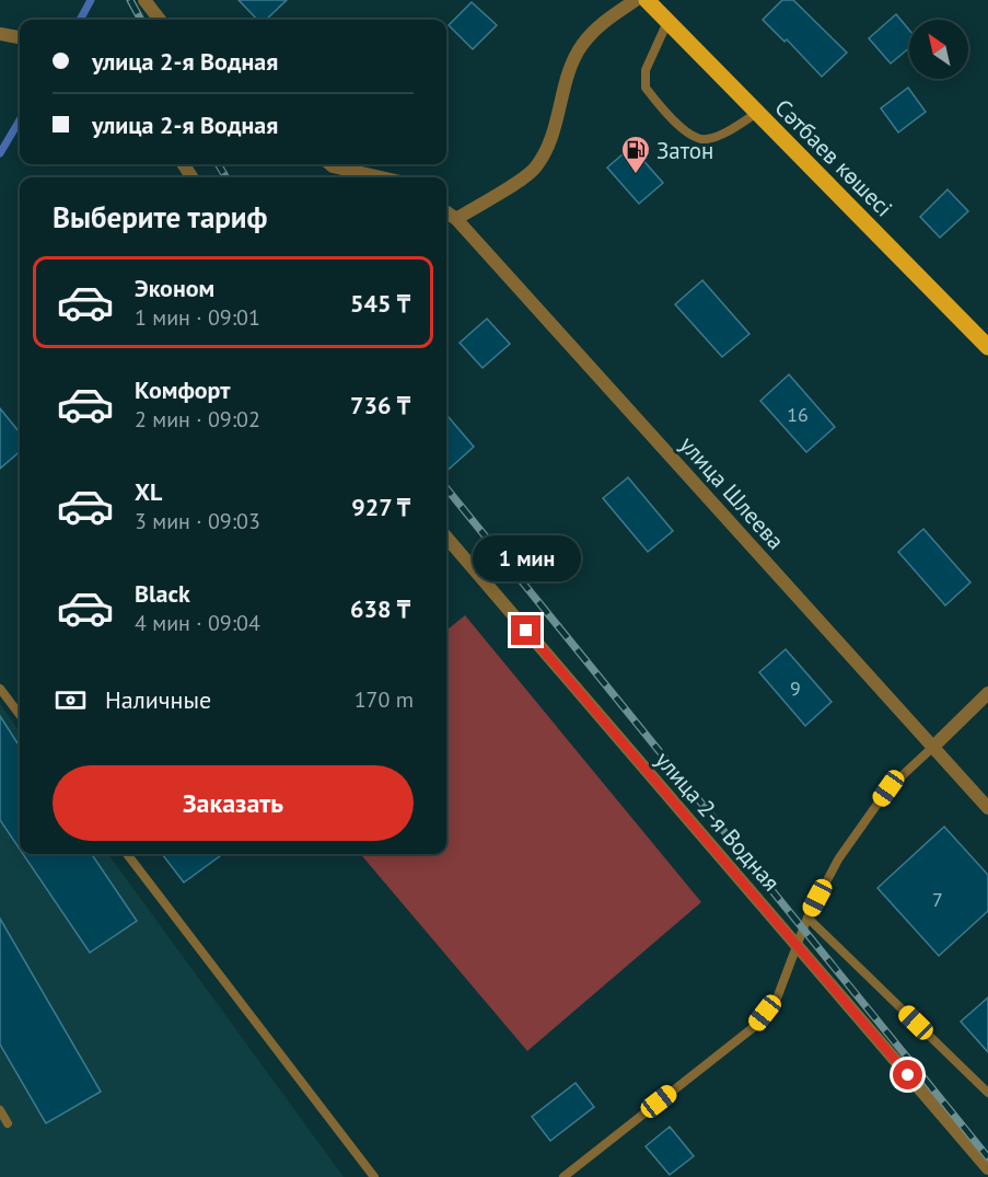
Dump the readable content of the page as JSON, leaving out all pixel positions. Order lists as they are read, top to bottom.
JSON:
{
  "streets": {
    "main road": ["Сәтбаев көшесі"],
    "street": ["улица Шлеева", "улица 2-я Водная"]
  },
  "places": {
    "fuel station": ["Затон"]
  },
  "house_numbers": ["16", "9", "7"],
  "north": "top left",
  "page": {
    "banner": ["улица 2-я Водная", "улица 2-я Водная"],
    "heading": "Выберите тариф",
    "list": [
      {
        "name": "Эконом",
        "note": "1 мин · 09:01",
        "value": "545 ₸"
      },
      {
        "name": "Комфорт",
        "note": "2 мин · 09:02",
        "value": "736 ₸"
      },
      {
        "name": "XL",
        "note": "3 мин · 09:03",
        "value": "927 ₸"
      },
      {
        "name": "Black",
        "note": "4 мин · 09:04",
        "value": "638 ₸"
      }
    ],
    "bubble": "1 мин",
    "pay": ["Наличные", "170 m"],
    "buttons": "Заказать"
  }
}
